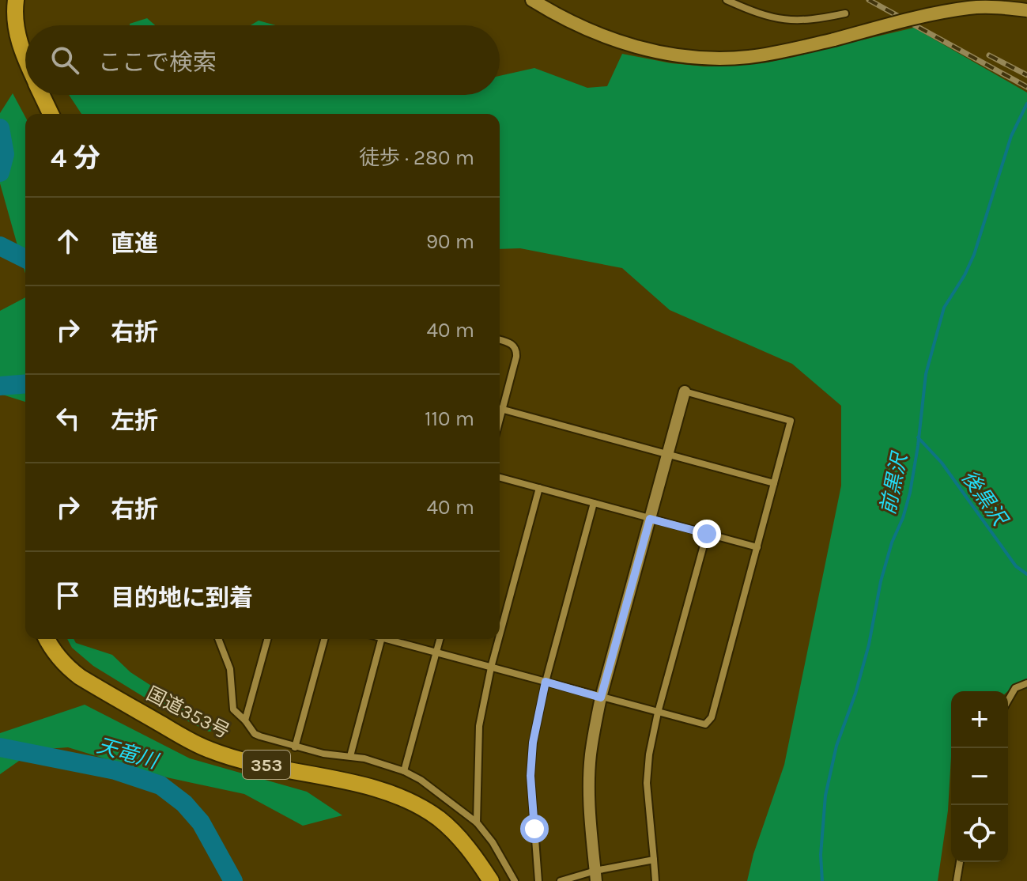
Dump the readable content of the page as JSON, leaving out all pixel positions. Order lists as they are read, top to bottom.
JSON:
{
  "streets": {
    "highway": ["国道353号", "353"]
  },
  "water": ["前黒沢", "後黒沢", "天竜川"],
  "page": {
    "search": "ここで検索",
    "heading": ["4 分", "徒歩 · 280 m"],
    "list": [
      ["直進", "90 m"],
      ["右折", "40 m"],
      ["左折", "110 m"],
      ["右折", "40 m"],
      "目的地に到着"
    ],
    "map_buttons": ["+", "−"]
  }
}
